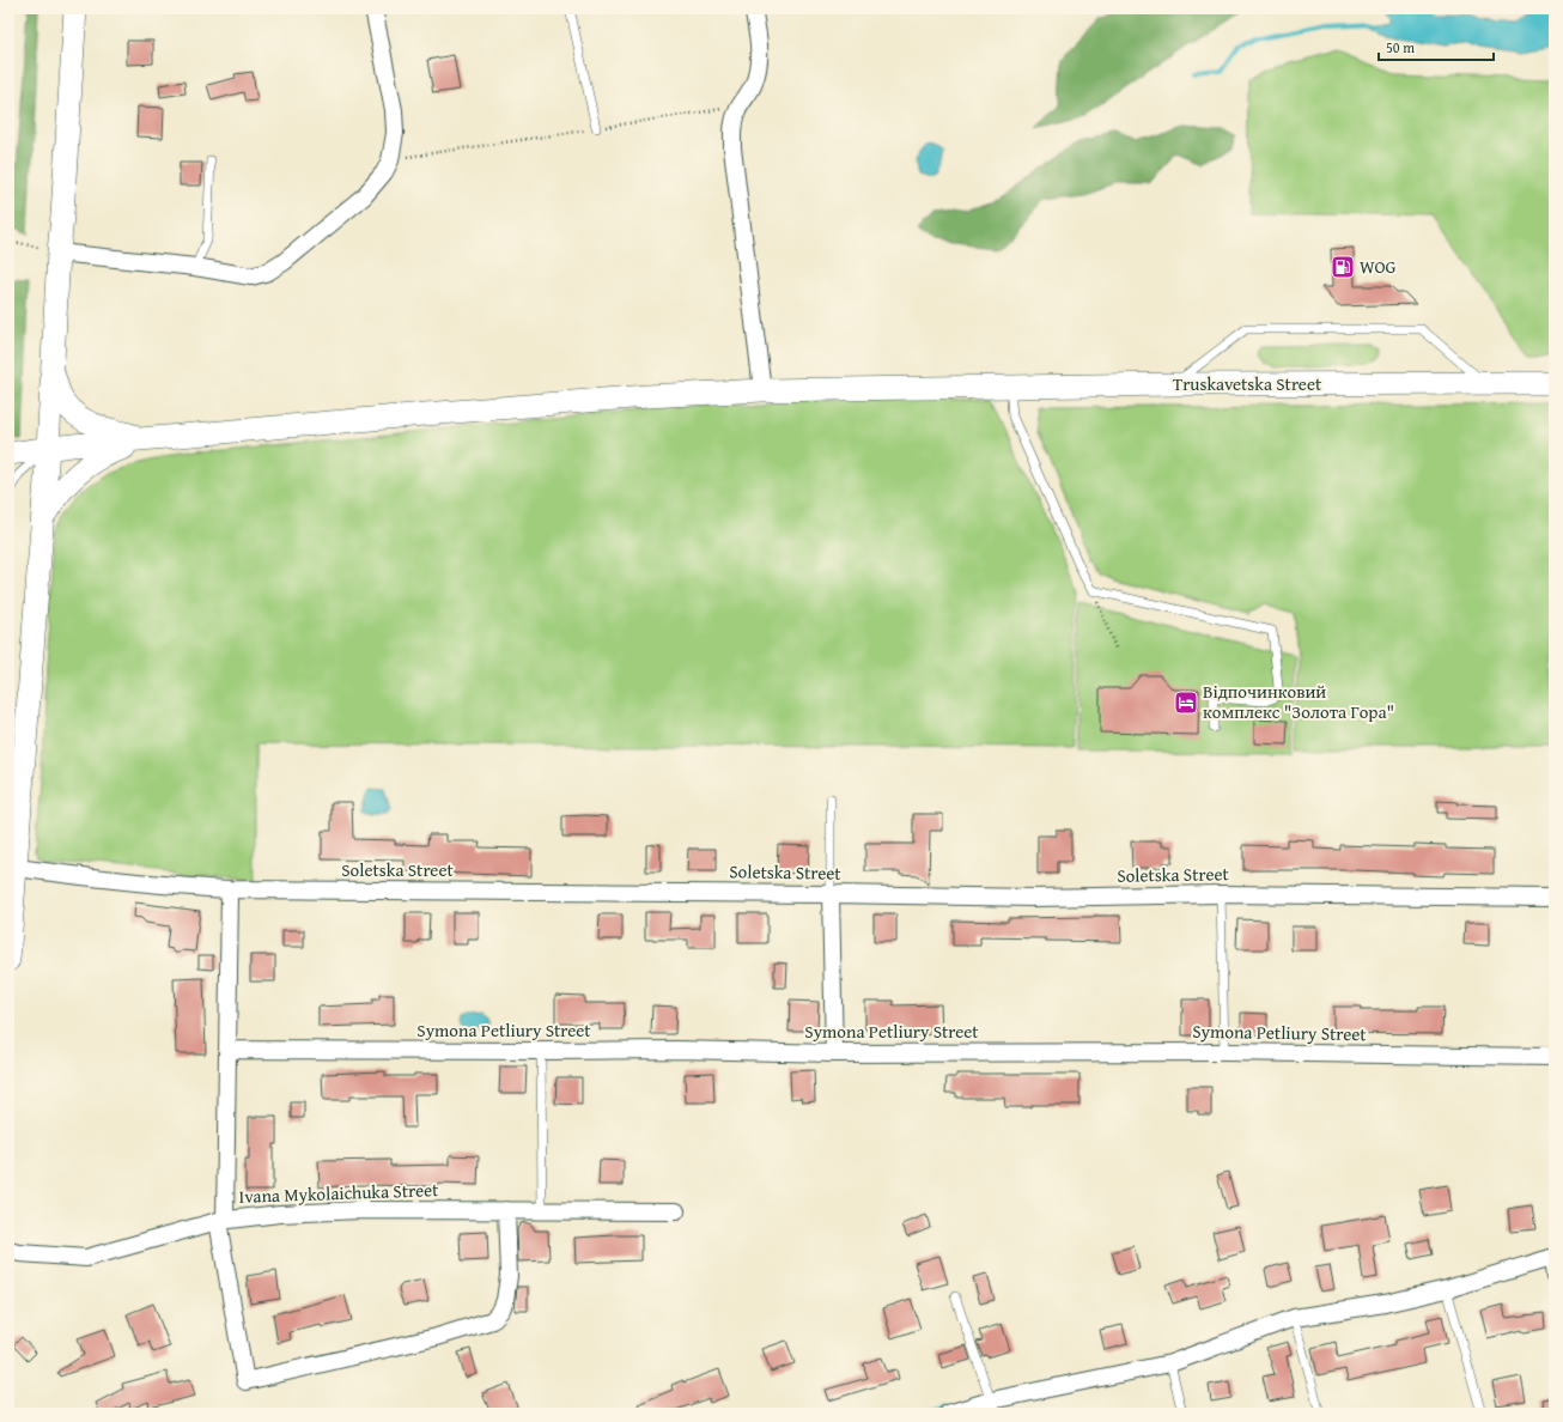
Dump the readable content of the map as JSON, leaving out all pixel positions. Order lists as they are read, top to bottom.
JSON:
{
  "streets": {
    "main road": ["Truskavetska Street"],
    "street": ["Soletska Street", "Symona Petliury Street", "Ivana Mykolaichuka Street"]
  },
  "places": {
    "fuel station": ["WOG"],
    "hotel": ["Відпочинковий комплекс \"Золота Гора\""]
  },
  "scale_bar": "50 m"
}
